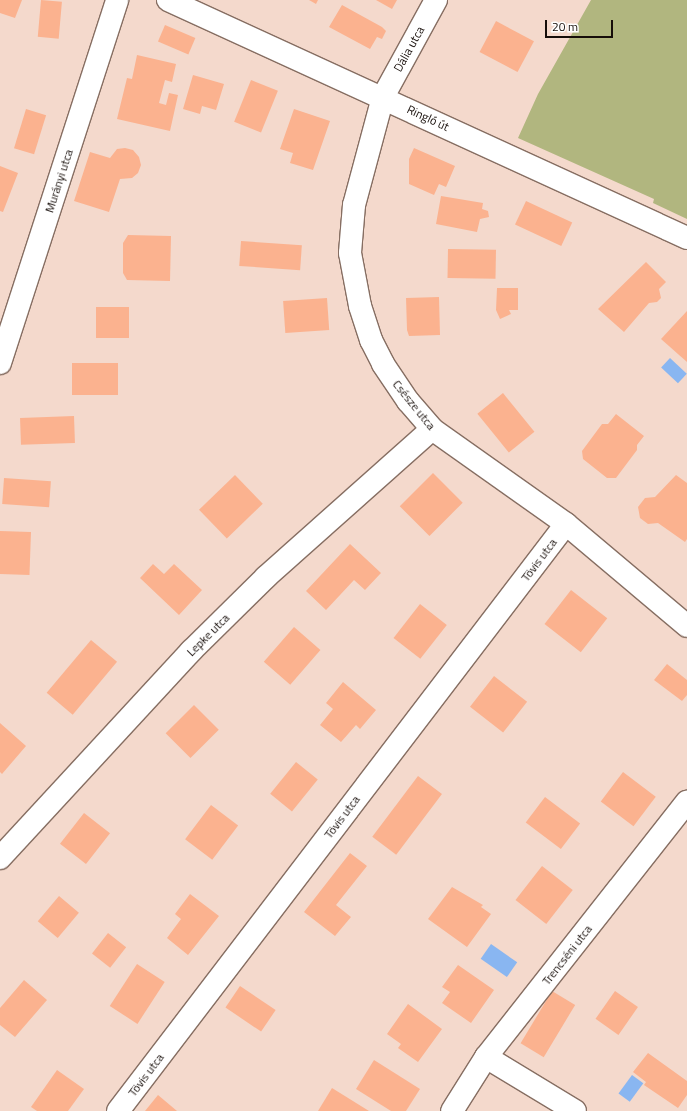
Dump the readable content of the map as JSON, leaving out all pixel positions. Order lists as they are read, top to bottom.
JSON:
{
  "streets": {
    "street": [
      "Dália utca",
      "Ringló út",
      "Murányi utca",
      "Csésze utca",
      "Tövis utca",
      "Lepke utca",
      "Trencséni utca"
    ]
  },
  "crossings": [
    ["Dália utca", "Ringló út"],
    ["Dália utca", "Csésze utca"],
    ["Ringló út", "Csésze utca"],
    ["Csésze utca", "Tövis utca"],
    ["Csésze utca", "Lepke utca"]
  ],
  "scale_bar": "20 m"
}
